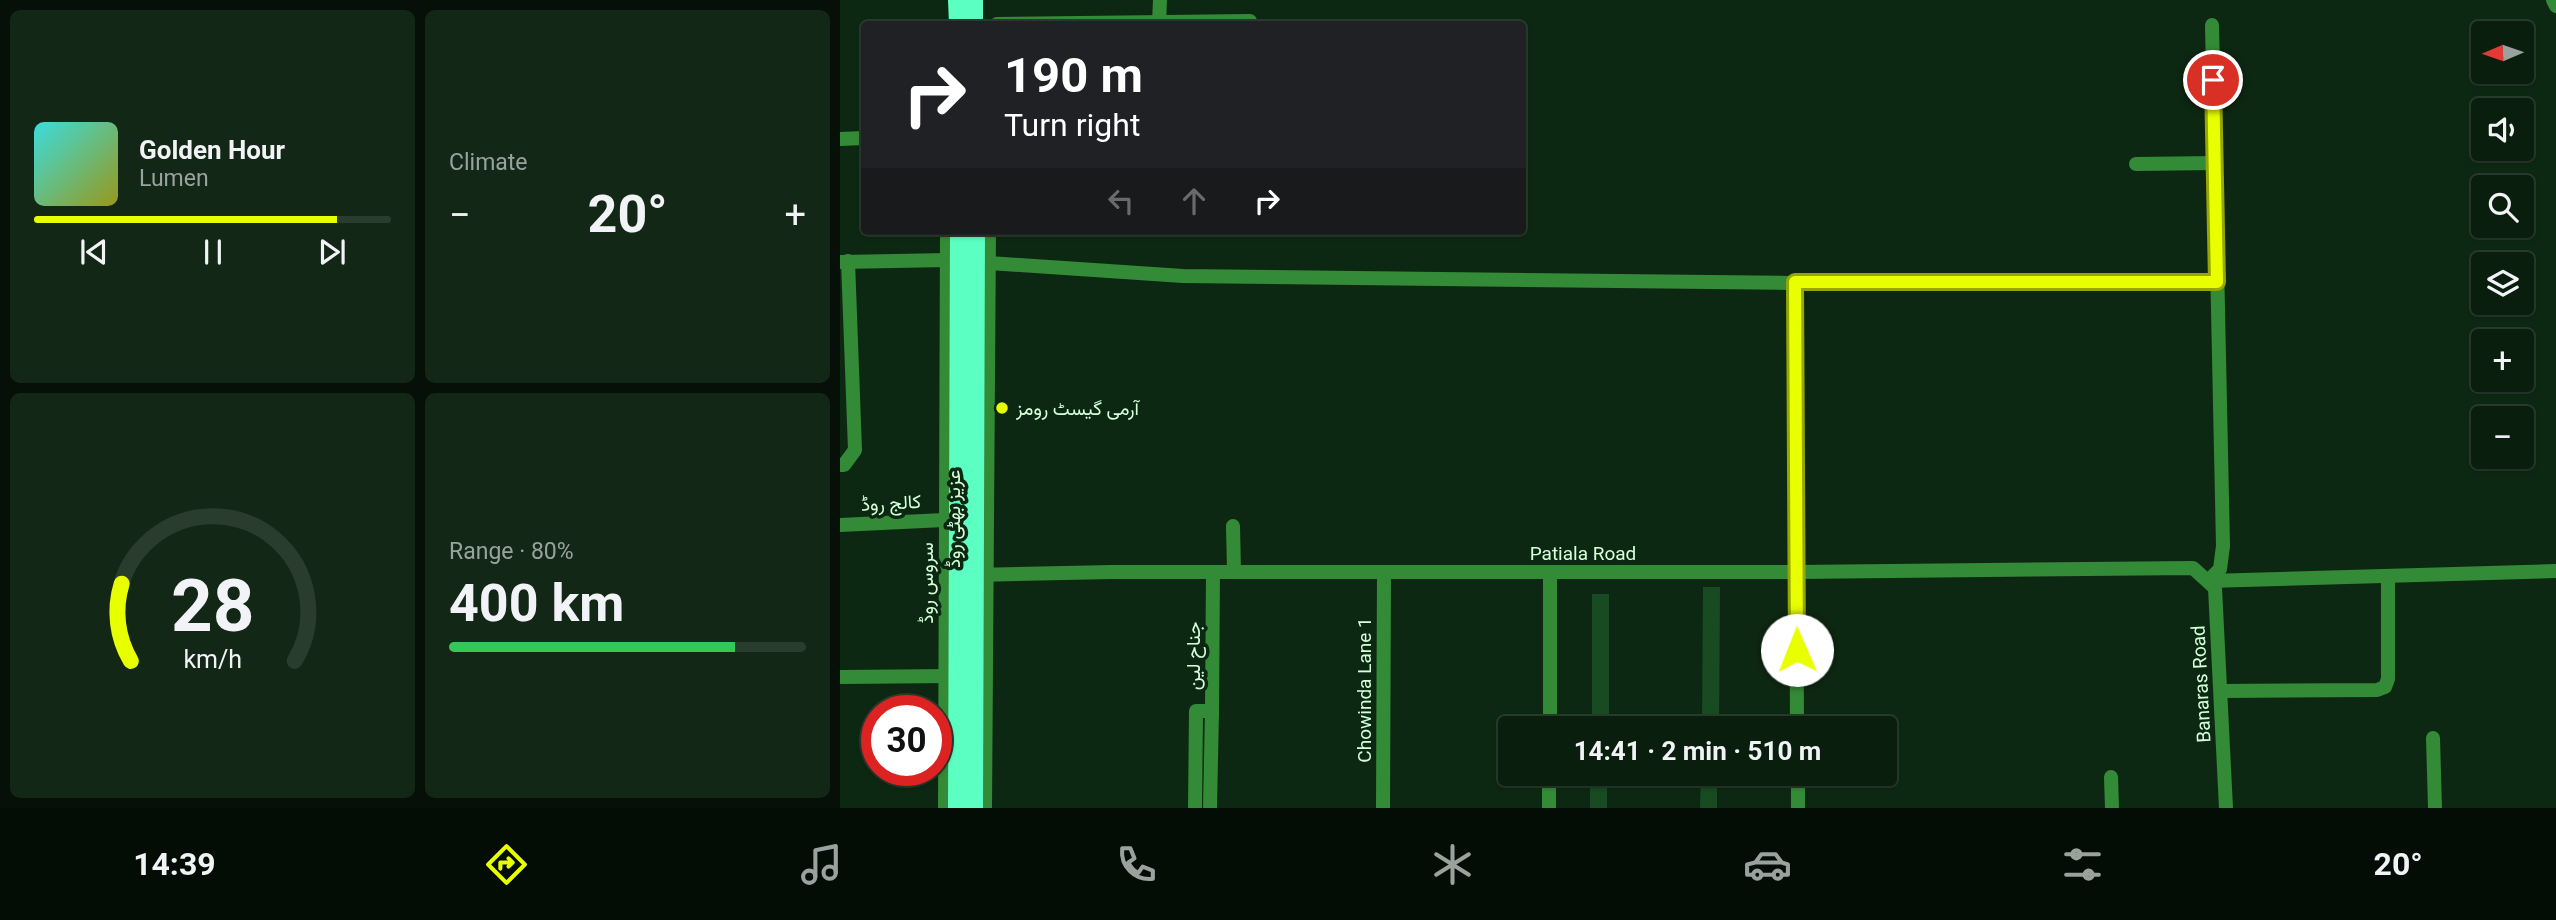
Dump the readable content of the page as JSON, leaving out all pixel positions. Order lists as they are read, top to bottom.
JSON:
{
  "streets": {
    "main road": ["عزیز بھٹی روڈ"],
    "street": [
      "کالج روڈ",
      "Patiala Road",
      "سروس روڈ",
      "جناح لین",
      "Banaras Road",
      "Chowinda Lane 1"
    ]
  },
  "crossings": [
    ["کالج روڈ", "سروس روڈ"],
    ["عزیز بھٹی روڈ", "Patiala Road"],
    ["عزیز بھٹی روڈ", "سروس روڈ"],
    ["Patiala Road", "جناح لین"],
    ["Patiala Road", "Banaras Road"],
    ["Patiala Road", "Chowinda Lane 1"]
  ],
  "places": ["آرمی گیسٹ رومز"],
  "north": "left",
  "page": {
    "tile": [
      "Climate",
      ["Range · 80%", "400 km"]
    ],
    "map_buttons": ["+", "−"],
    "turn": ["190 m", "Turn right"],
    "song": ["Golden Hour", "Lumen"],
    "heat": ["−", "20°", "+"],
    "limit": "30",
    "trip": "14:41 · 2 min · 510 m",
    "tabs": ["14:39", "20°"],
    "gauge": ["28", "km/h"]
  }
}
